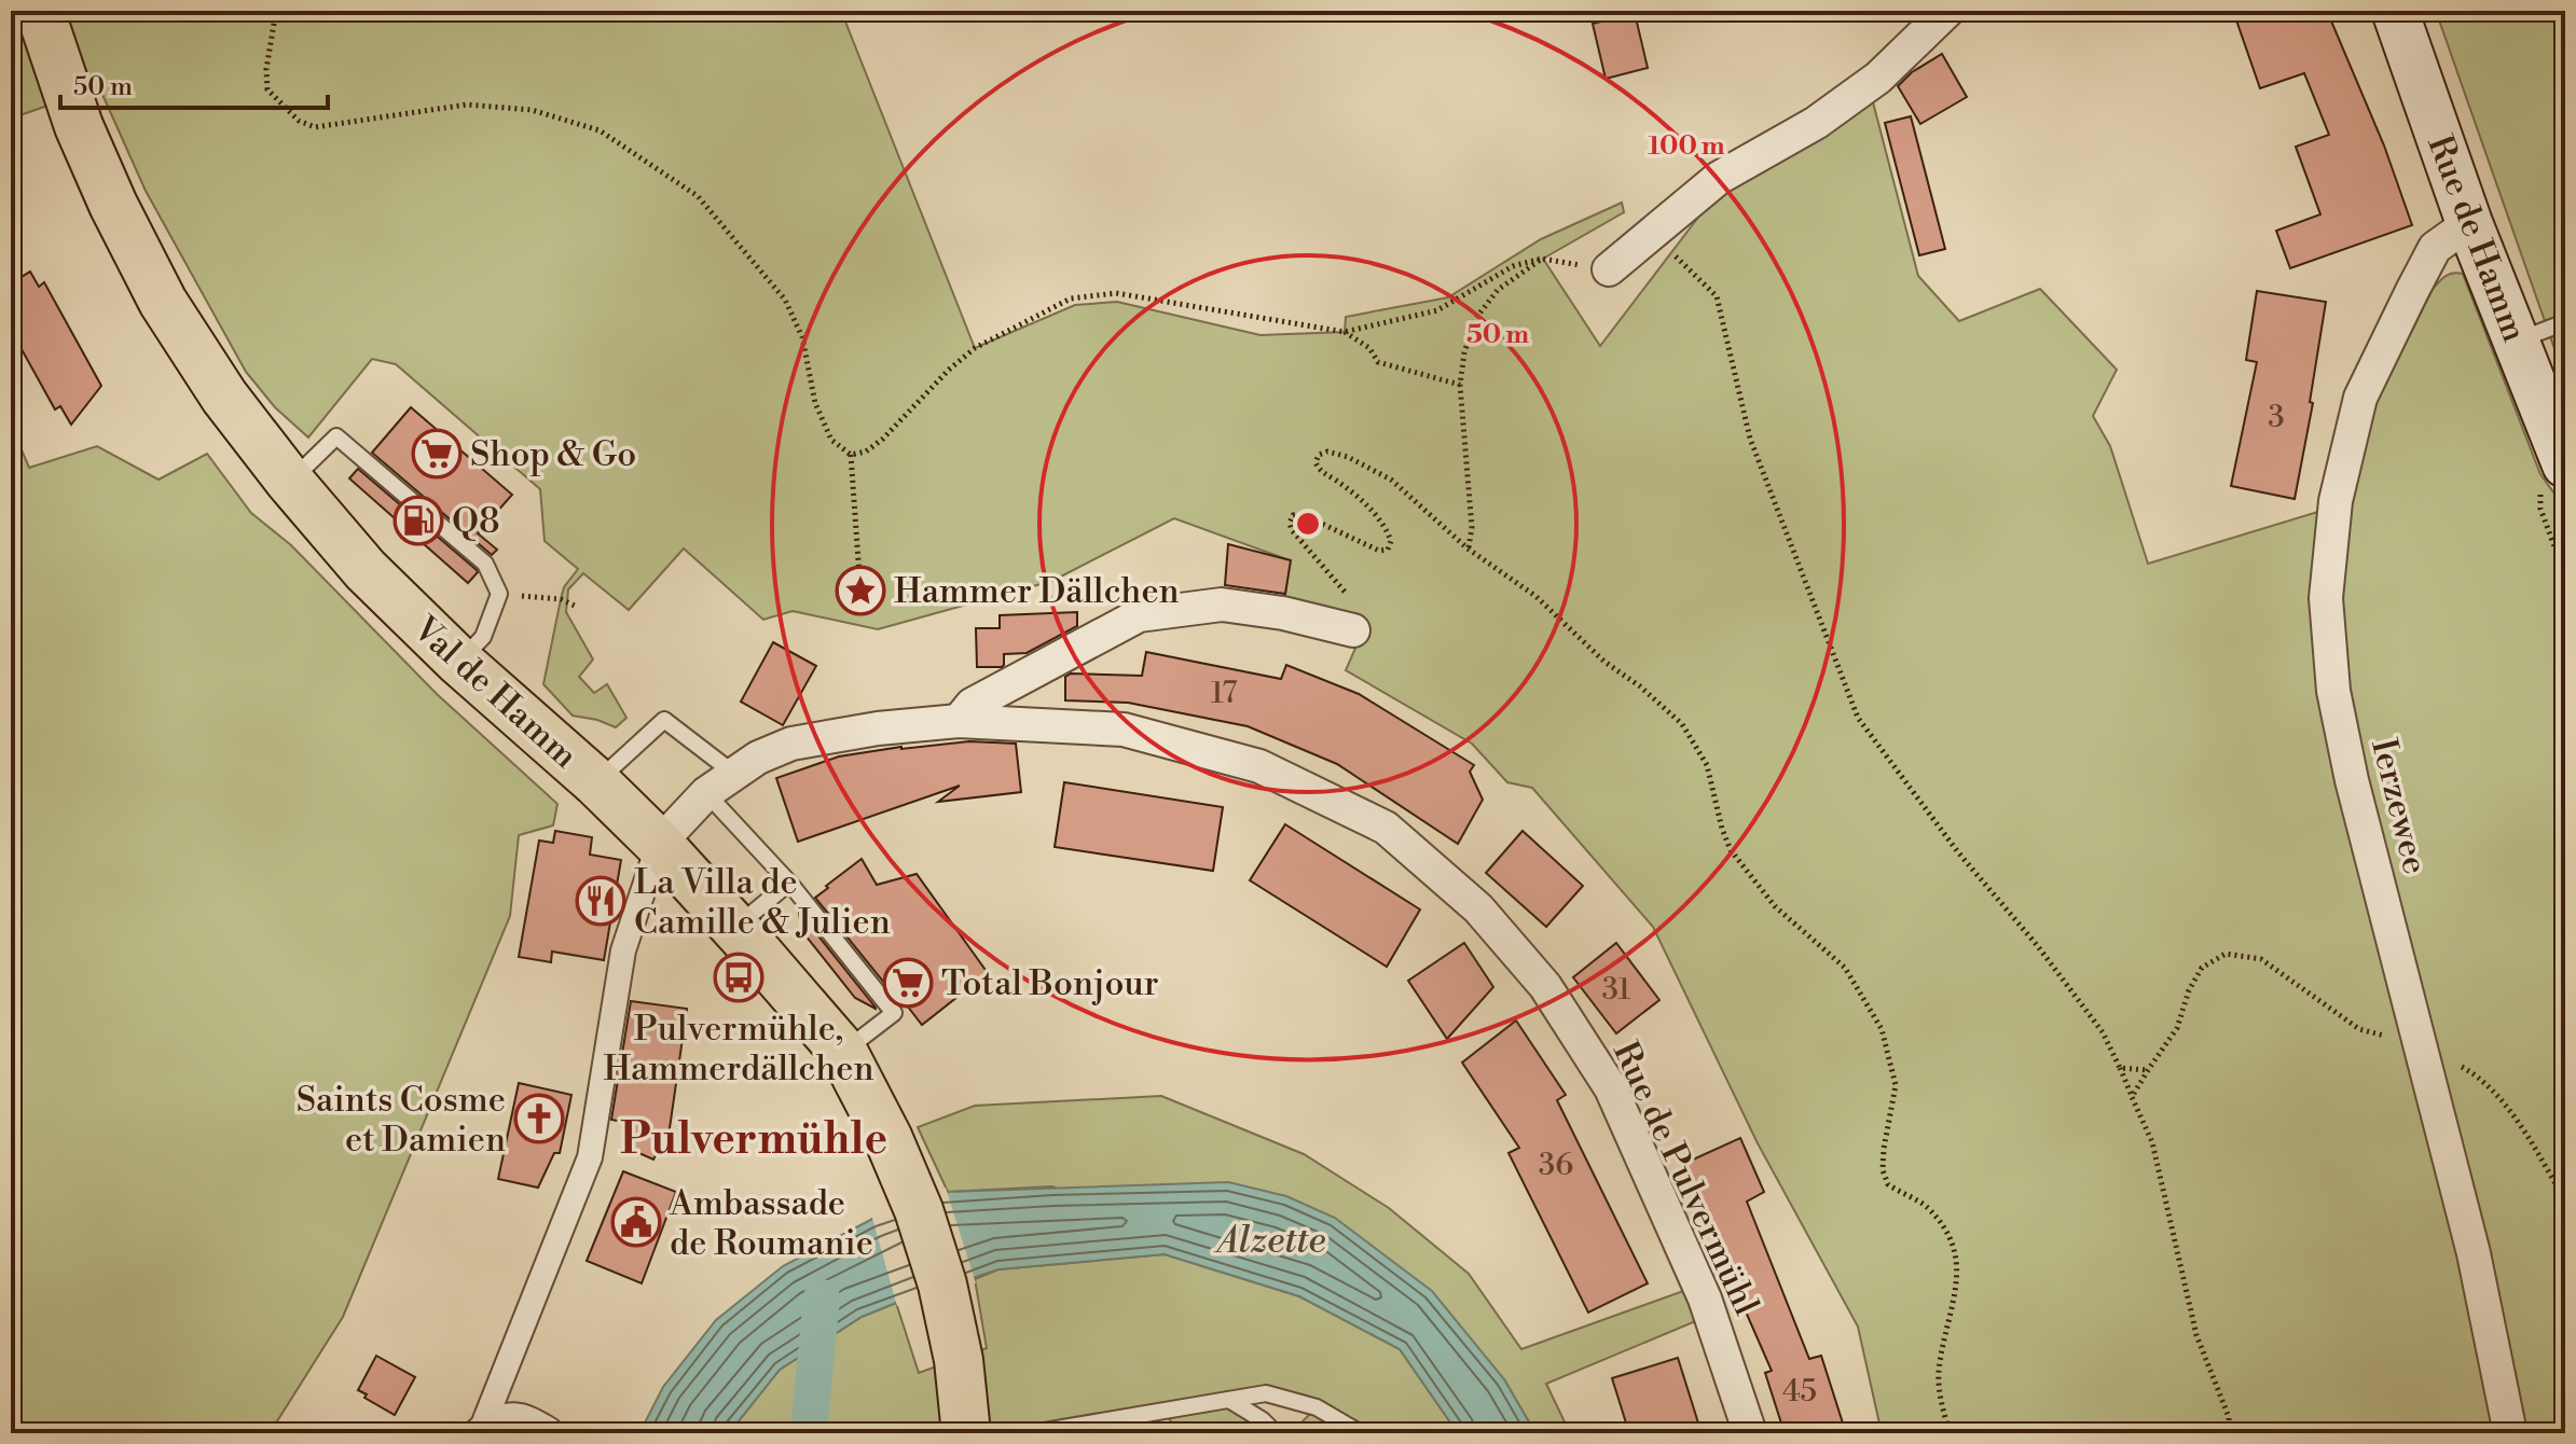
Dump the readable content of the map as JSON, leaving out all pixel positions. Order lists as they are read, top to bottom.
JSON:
{
  "streets": {
    "main road": ["Rue de Hamm", "Val de Hamm"],
    "street": ["Ierzewee", "Rue de Pulvermühl"]
  },
  "crossings": [
    ["Rue de Hamm", "Ierzewee"],
    ["Val de Hamm", "Rue de Pulvermühl"]
  ],
  "districts": ["Pulvermühle"],
  "water": ["Alzette"],
  "places": {
    "supermarket": ["Shop & Go", "Total Bonjour"],
    "fuel station": ["Q8"],
    "place": ["Hammer Dällchen"],
    "restaurant": ["La Villa de Camille & Julien"],
    "bus stop": ["Pulvermühle, Hammerdällchen"],
    "church": ["Saints Cosme et Damien"],
    "public building": ["Ambassade de Roumanie"]
  },
  "house_numbers": [
    "3",
    "17",
    "31",
    "36",
    "45"
  ],
  "scale_bar": "50 m",
  "rings": ["100 m", "50 m"]
}
